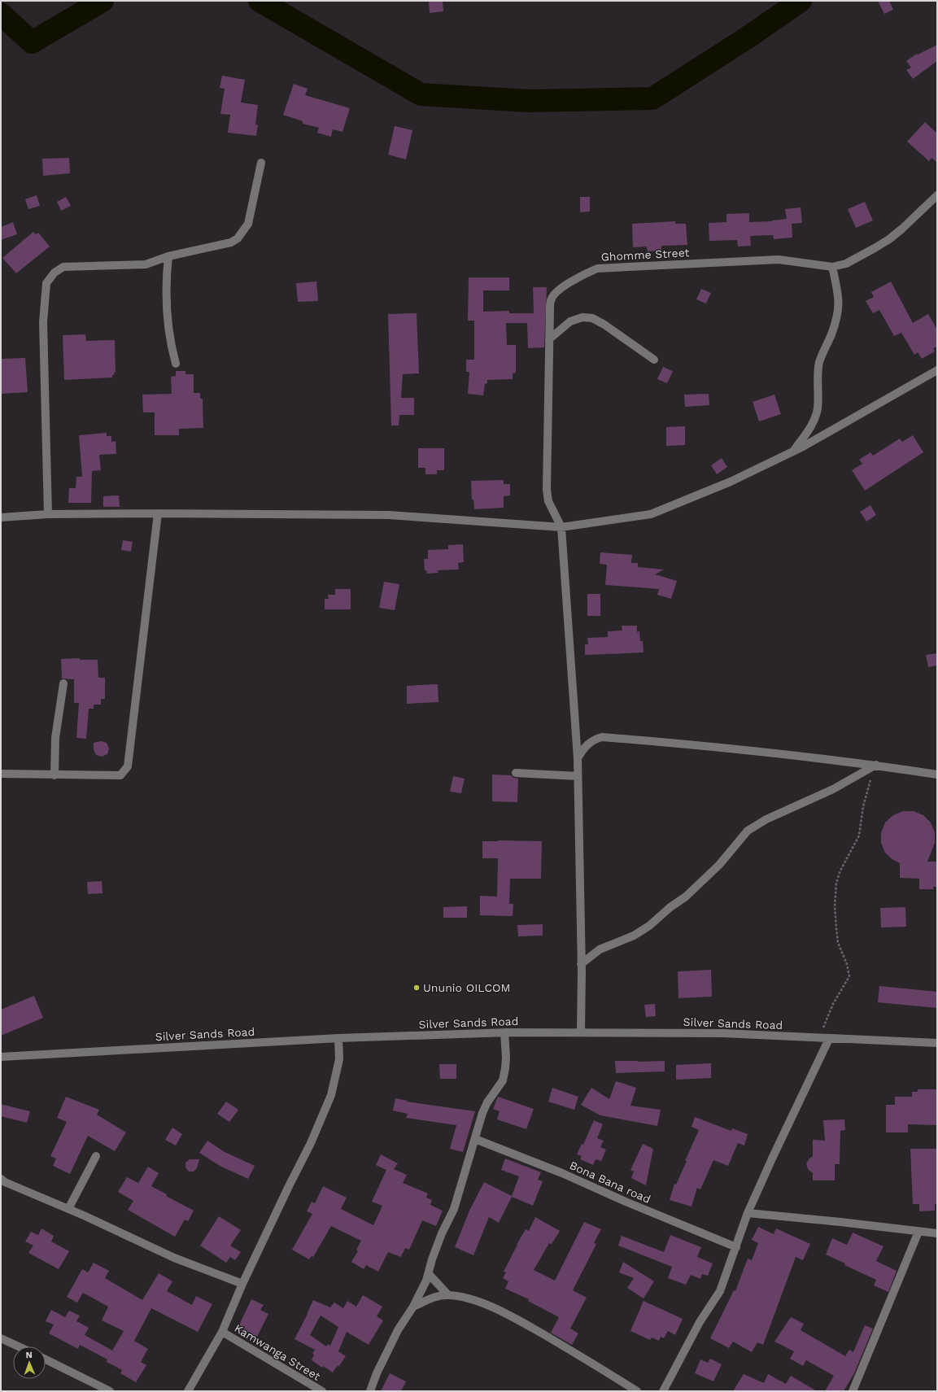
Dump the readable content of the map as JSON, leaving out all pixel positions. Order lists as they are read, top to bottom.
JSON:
{
  "streets": {
    "street": [
      "Ghomme Street",
      "Silver Sands Road",
      "Bona Bana road",
      "Kamwanga Street"
    ]
  },
  "places": ["Ununio OILCOM"],
  "north": "top"
}
